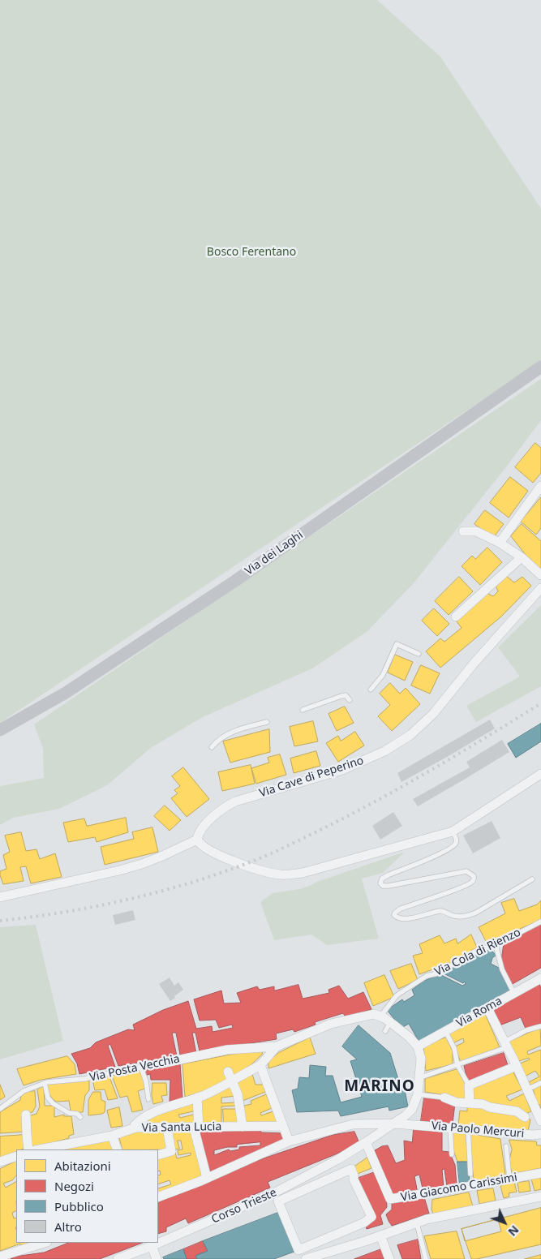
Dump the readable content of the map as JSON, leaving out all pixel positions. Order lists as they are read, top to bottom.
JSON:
{
  "streets": {
    "main road": ["Via dei Laghi"],
    "street": [
      "Via Cave di Peperino",
      "Via Roma",
      "Via Posta Vecchia",
      "Via Santa Lucia",
      "Via Paolo Mercuri",
      "Via Giacomo Carissimi",
      "Corso Trieste"
    ],
    "lane": ["Via Cola di Rienzo"]
  },
  "crossings": [
    ["Via Paolo Mercuri", "Corso Trieste"],
    ["Via Giacomo Carissimi", "Corso Trieste"]
  ],
  "districts": ["MARINO"],
  "parks": ["Bosco Ferentano"],
  "legend": [
    "Abitazioni",
    "Negozi",
    "Pubblico",
    "Altro"
  ],
  "north": "bottom right"
}
